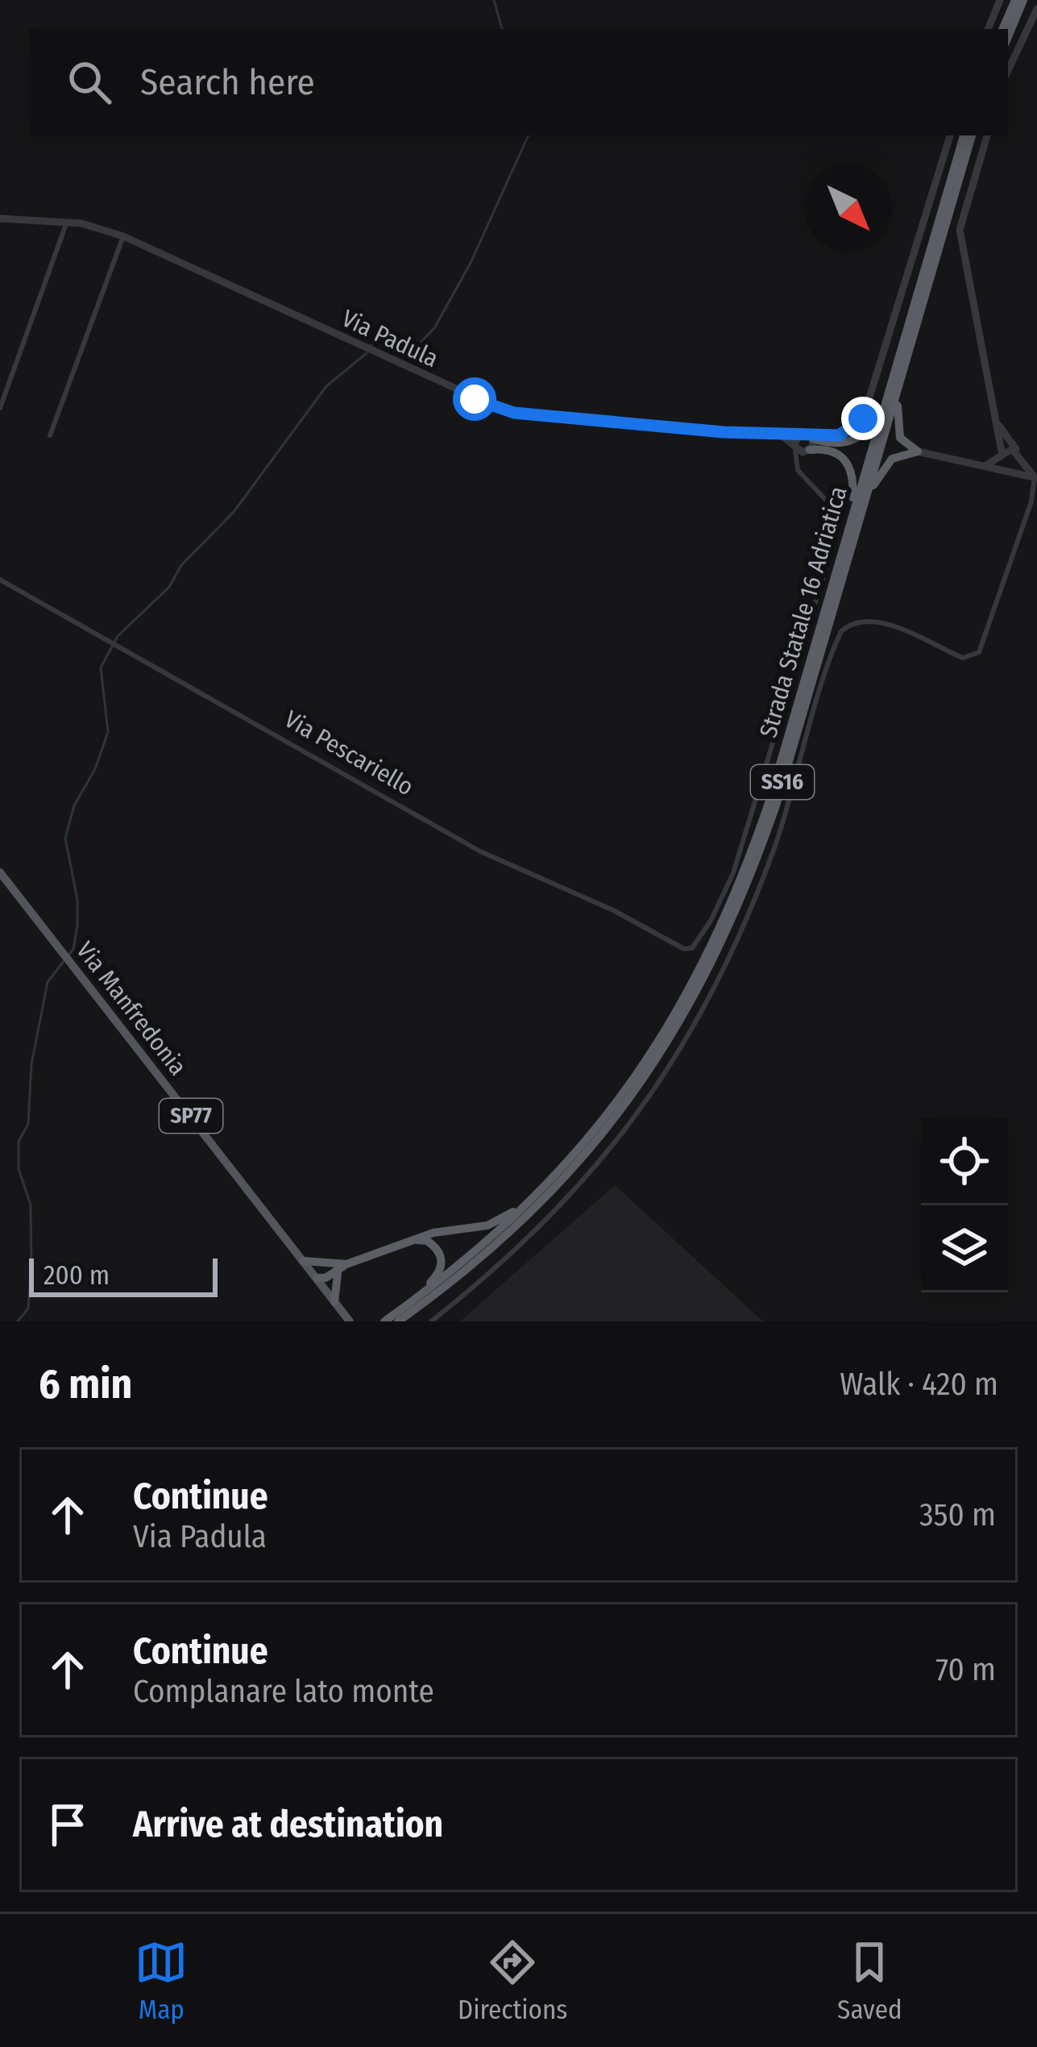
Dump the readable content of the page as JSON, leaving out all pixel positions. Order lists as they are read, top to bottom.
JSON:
{
  "streets": {
    "highway": ["Strada Statale 16 Adriatica", "SS16"],
    "main road": ["Via Manfredonia", "SP77"],
    "street": ["Via Padula", "Via Pescariello"]
  },
  "crossings": [
    ["Via Manfredonia", "SP77"]
  ],
  "scale_bar": "200 m",
  "north": "bottom right",
  "page": {
    "search": "Search here",
    "scale": "200 m",
    "heading": ["6 min", "Walk · 420 m"],
    "list": [
      ["Continue", "Via Padula", "350 m"],
      ["Continue", "Complanare lato monte", "70 m"],
      "Arrive at destination"
    ],
    "nav": ["Map", "Directions", "Saved"]
  }
}
